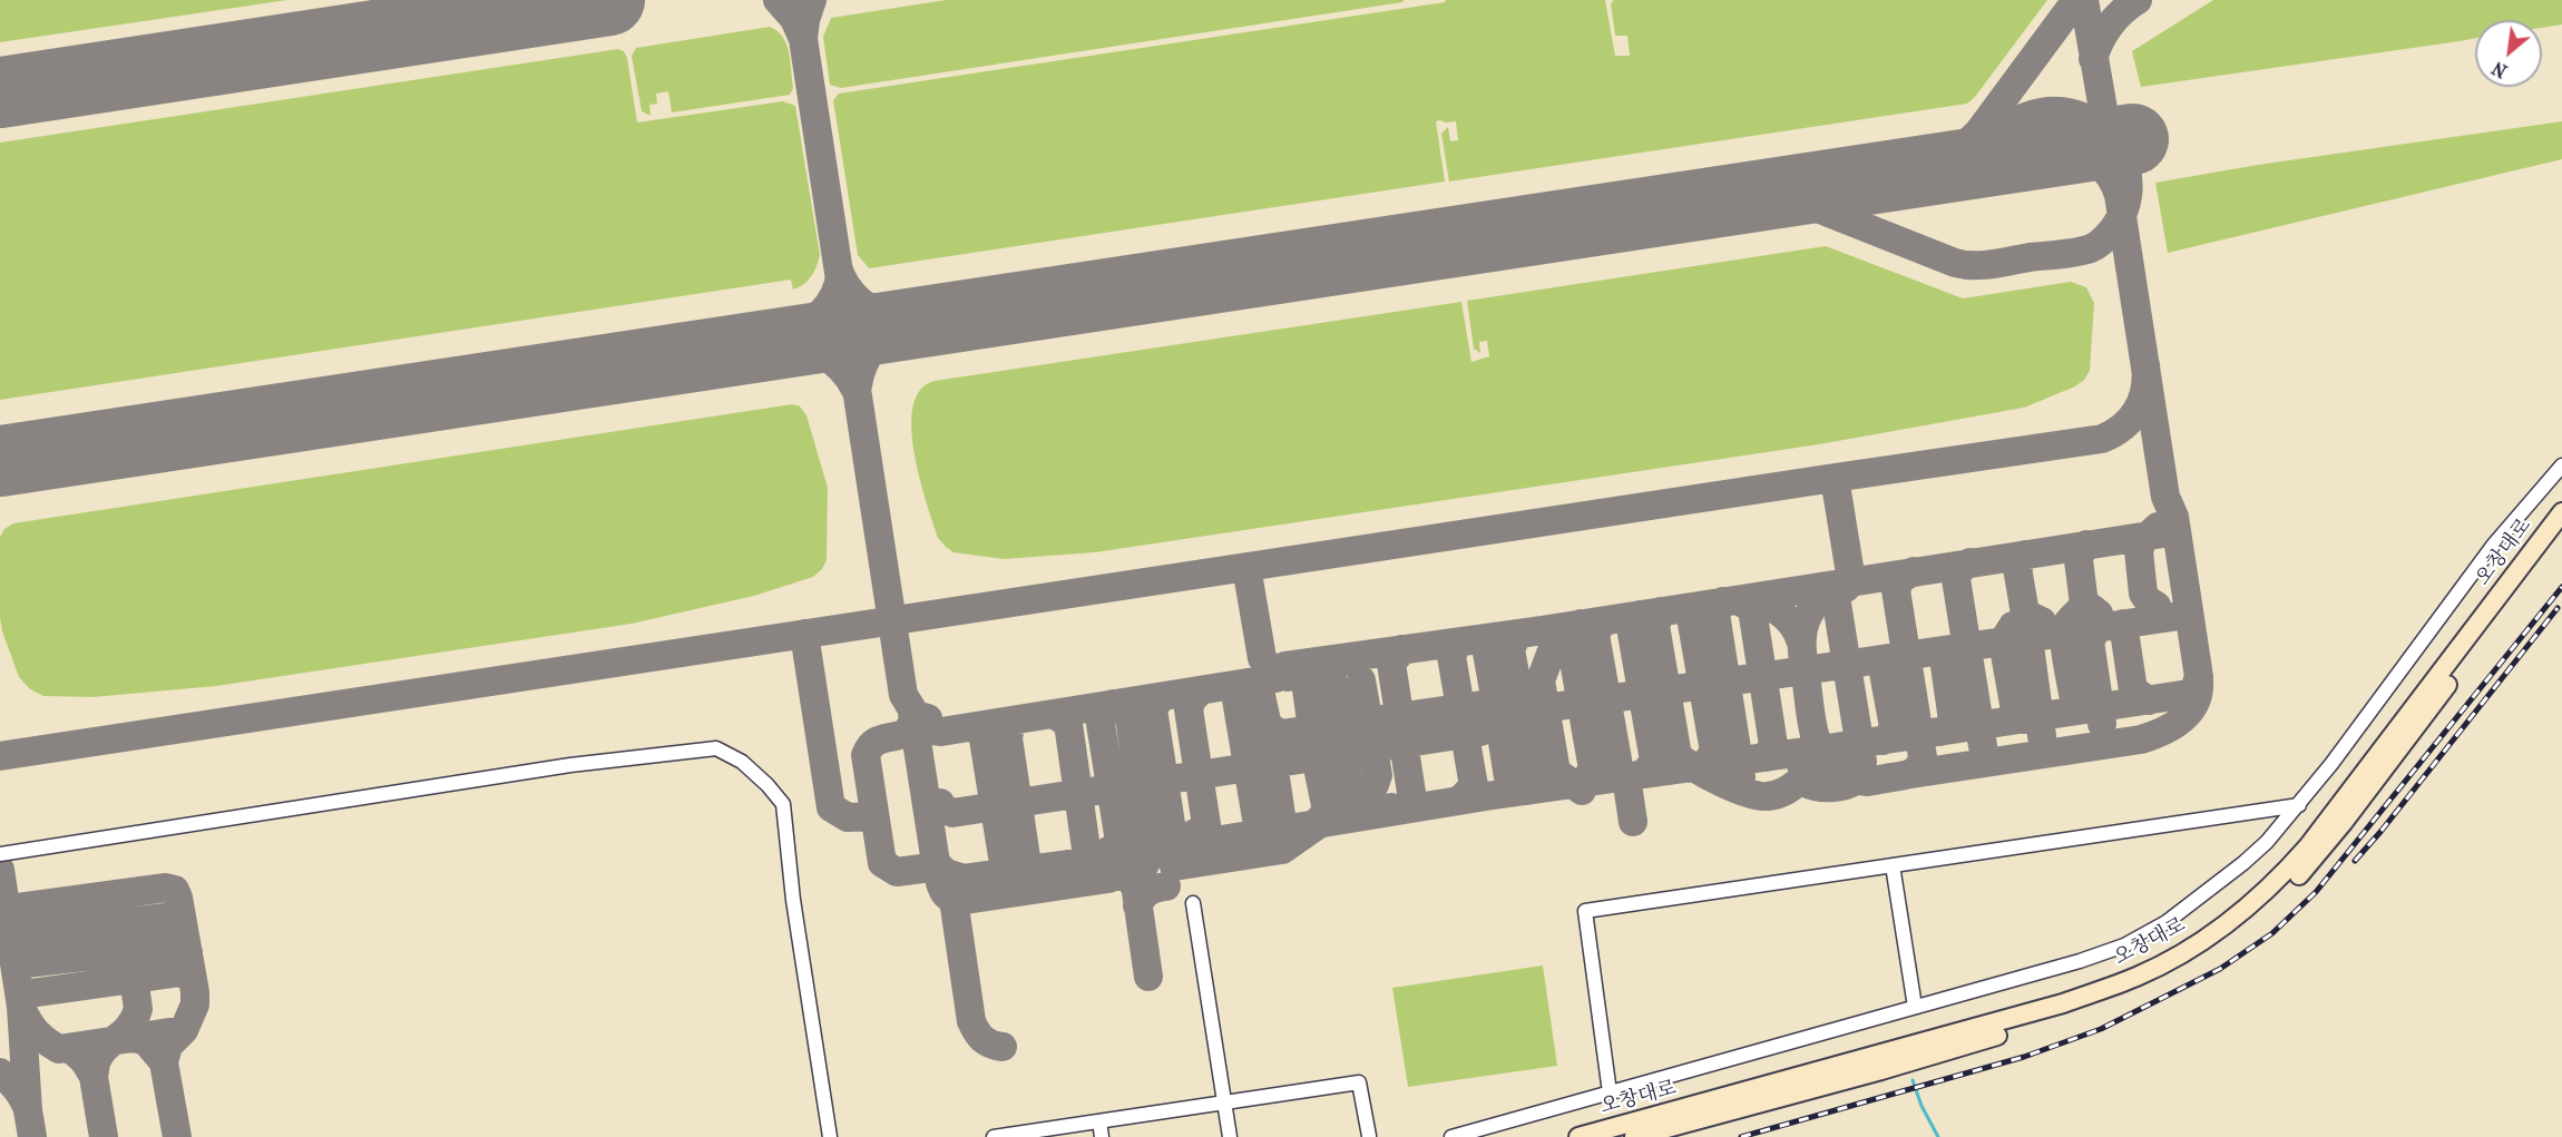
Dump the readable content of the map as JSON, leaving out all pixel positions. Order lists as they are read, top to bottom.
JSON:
{
  "streets": {
    "main road": ["오창대로"]
  },
  "north": "bottom left"
}
